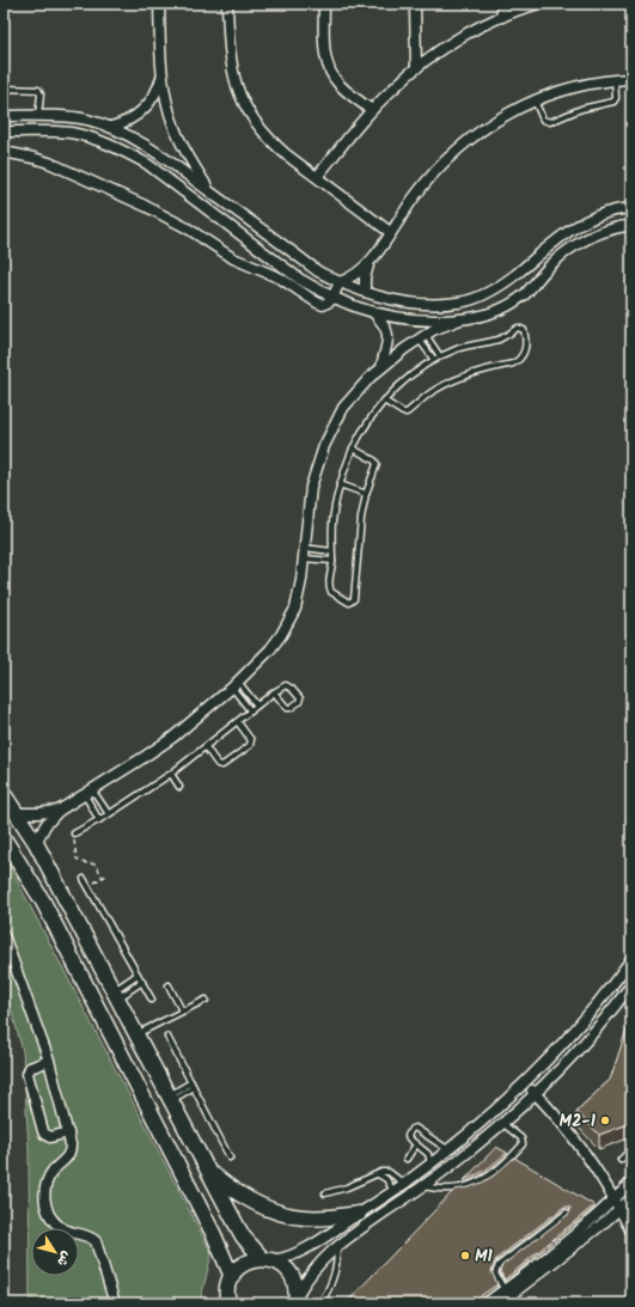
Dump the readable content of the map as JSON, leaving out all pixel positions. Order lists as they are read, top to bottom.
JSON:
{
  "places": ["M2-1", "M1"],
  "north": "bottom right"
}
